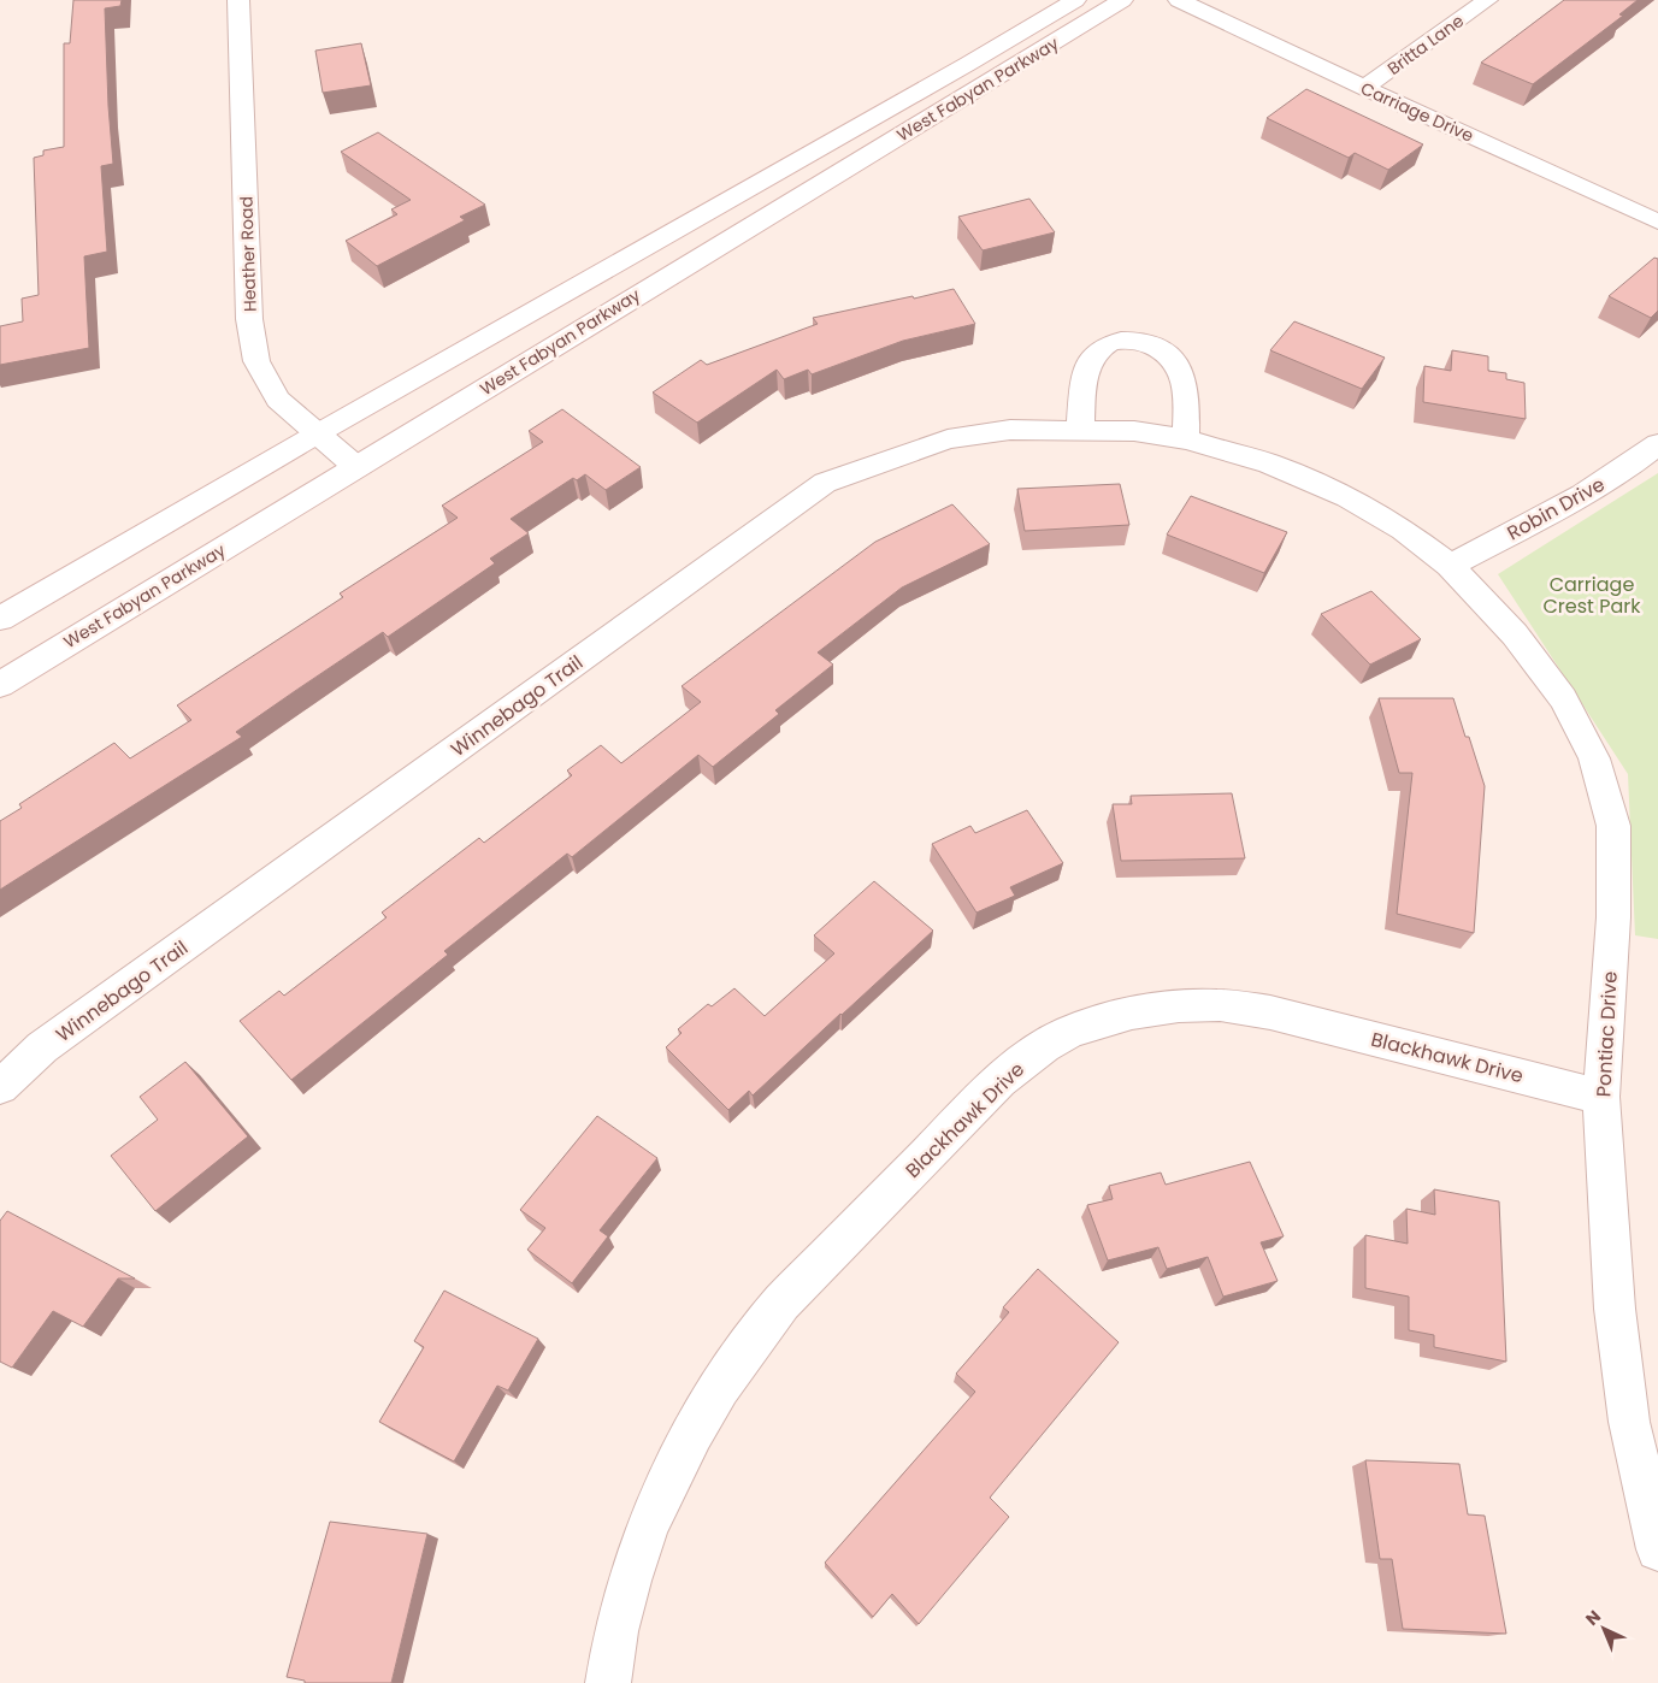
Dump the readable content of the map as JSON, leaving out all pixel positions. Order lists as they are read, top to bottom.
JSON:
{
  "streets": {
    "street": [
      "Britta Lane",
      "West Fabyan Parkway",
      "Carriage Drive",
      "Heather Road",
      "Robin Drive",
      "Winnebago Trail",
      "Pontiac Drive",
      "Blackhawk Drive"
    ]
  },
  "crossings": [
    ["Britta Lane", "Carriage Drive"],
    ["West Fabyan Parkway", "Heather Road"],
    ["Robin Drive", "Winnebago Trail"],
    ["Robin Drive", "Pontiac Drive"],
    ["Winnebago Trail", "Pontiac Drive"],
    ["Pontiac Drive", "Blackhawk Drive"]
  ],
  "parks": ["Carriage Crest Park"],
  "north": "top left"
}
